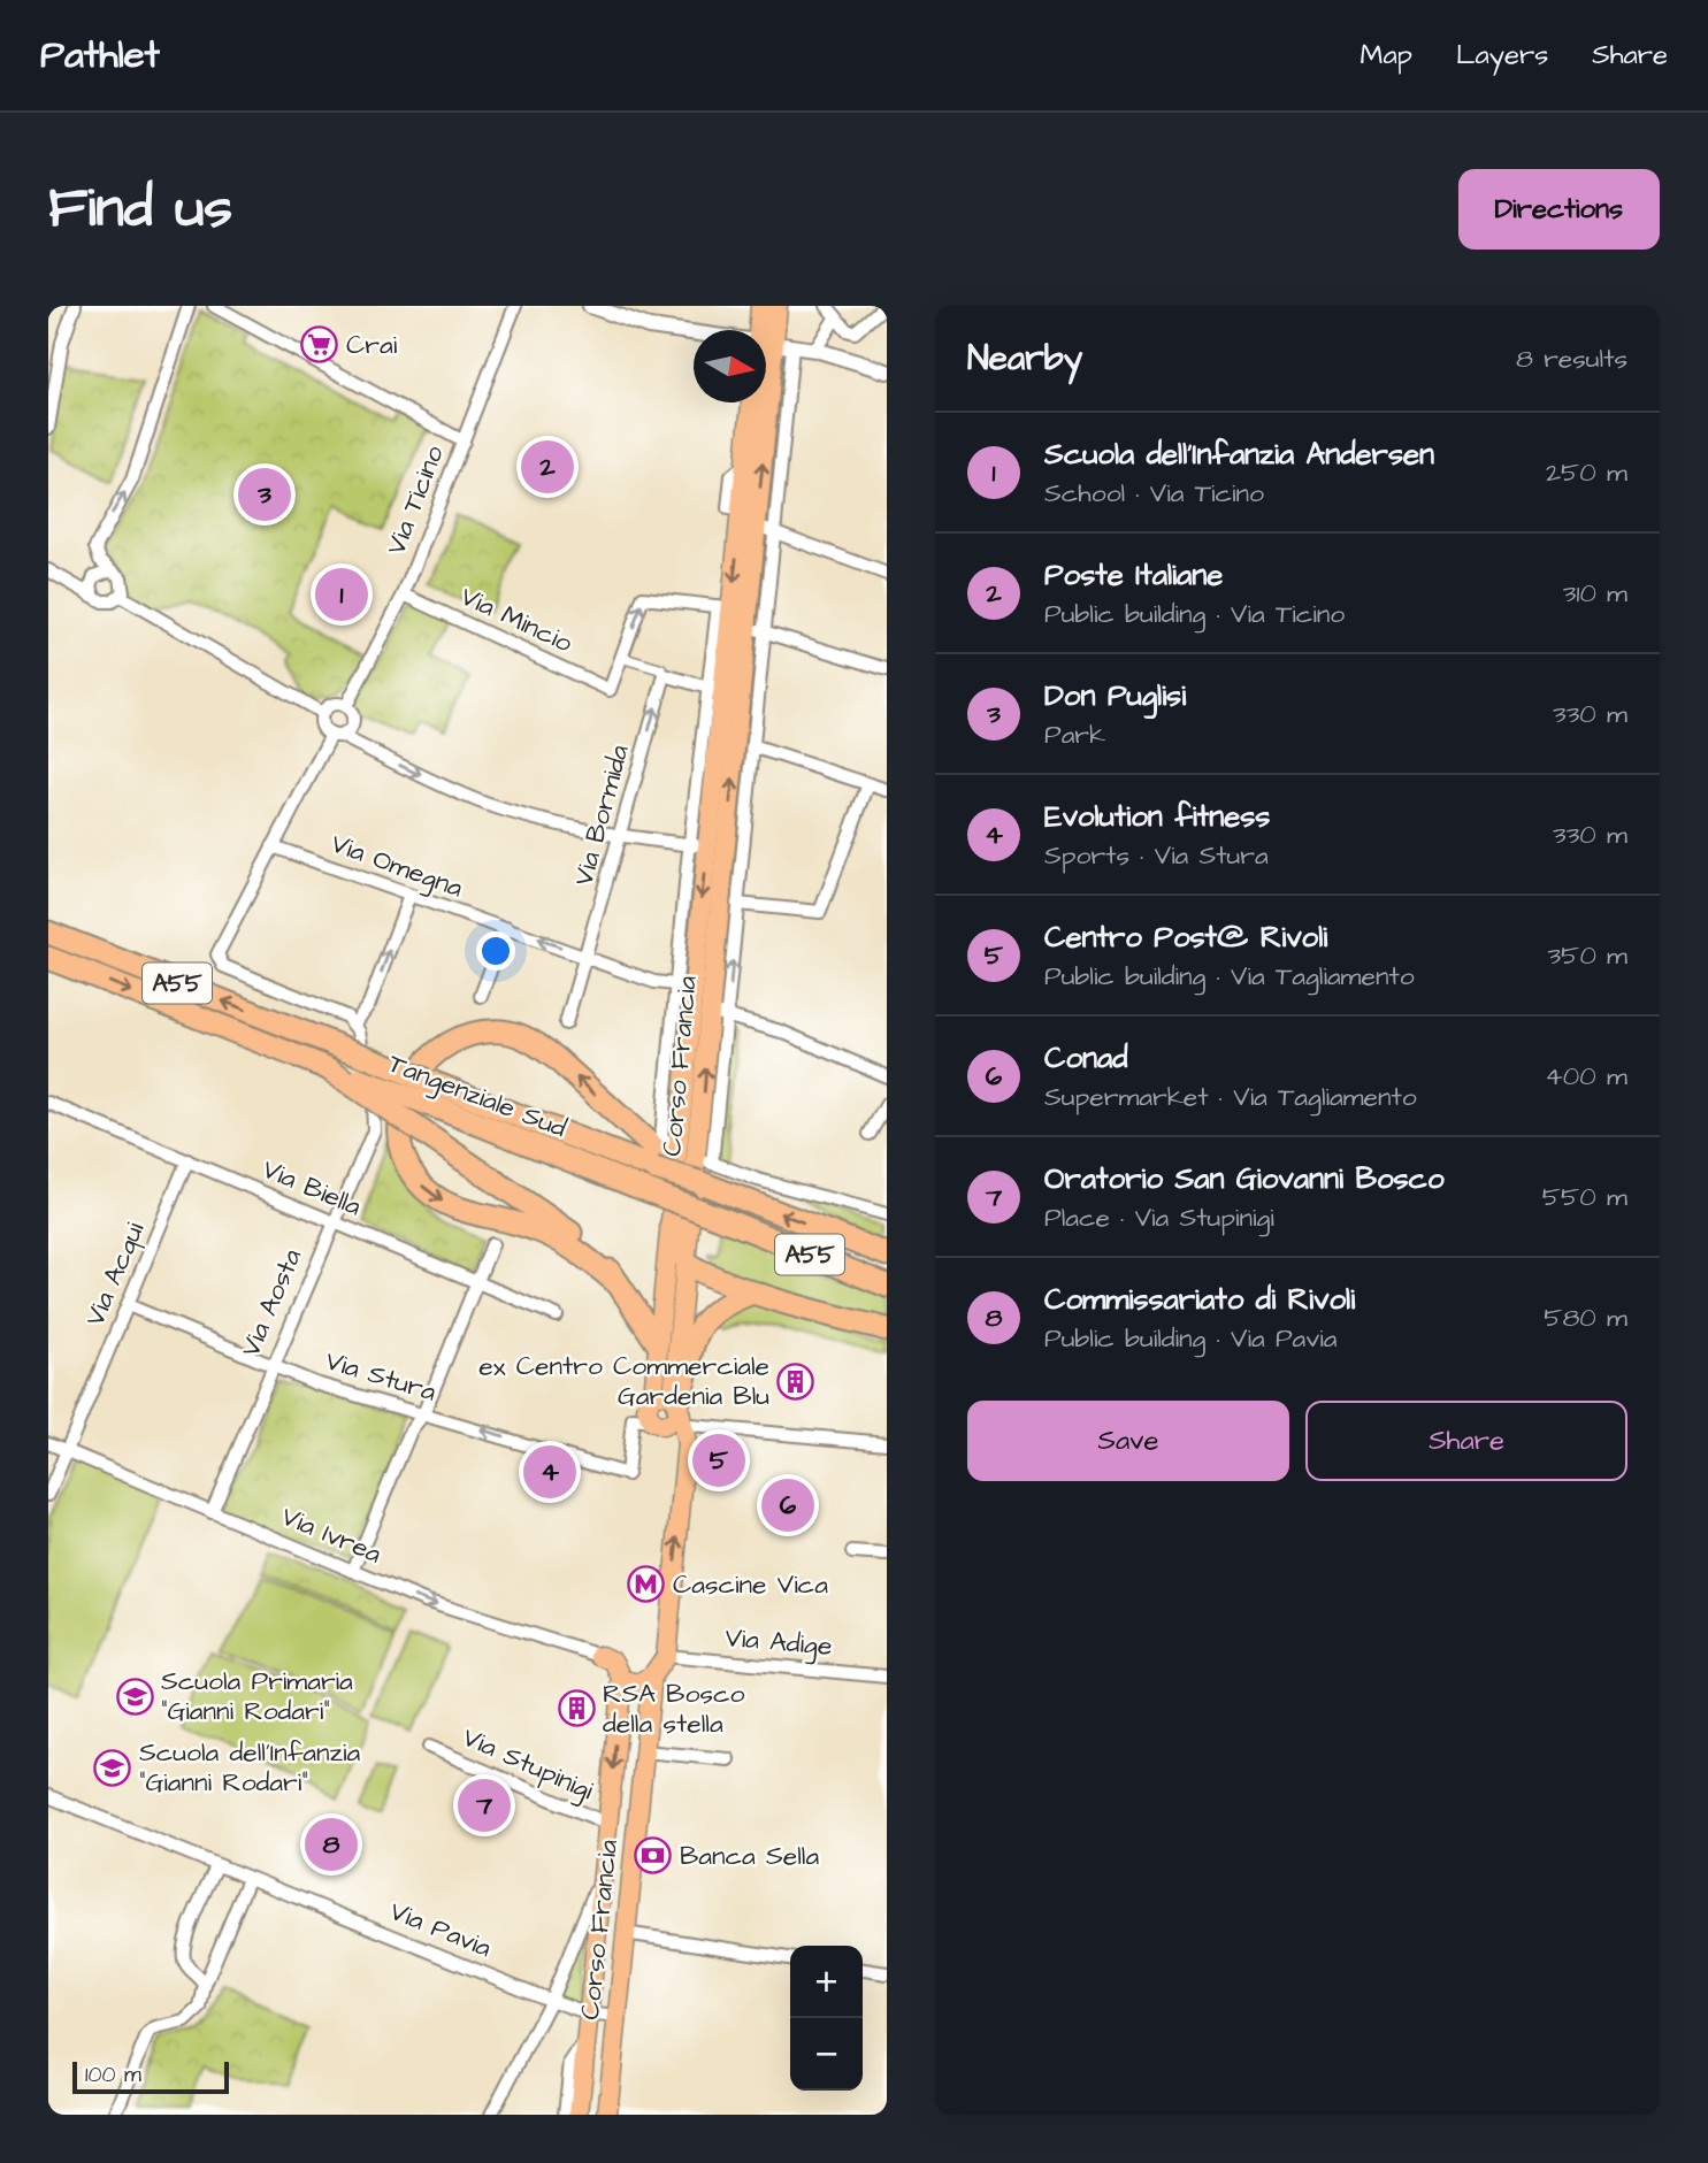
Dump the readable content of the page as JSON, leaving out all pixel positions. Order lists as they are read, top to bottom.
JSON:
{
  "streets": {
    "highway": ["A55", "Tangenziale Sud"],
    "main road": ["Corso Francia"],
    "street": [
      "Via Ticino",
      "Via Mincio",
      "Via Bormida",
      "Via Omegna",
      "Via Biella",
      "Via Acqui",
      "Via Aosta",
      "Via Stura",
      "Via Ivrea",
      "Via Adige",
      "Via Stupinigi",
      "Via Pavia"
    ]
  },
  "crossings": [
    ["Via Ticino", "Via Mincio"],
    ["Via Bormida", "Via Omegna"],
    ["Via Omegna", "Corso Francia"],
    ["Corso Francia", "Tangenziale Sud"],
    ["Corso Francia", "Via Stura"],
    ["Corso Francia", "Via Adige"],
    ["Corso Francia", "Via Stupinigi"],
    ["Corso Francia", "Via Pavia"],
    ["Via Biella", "Via Acqui"],
    ["Via Biella", "Via Aosta"],
    ["Via Acqui", "Via Stura"],
    ["Via Acqui", "Via Ivrea"],
    ["Via Aosta", "Via Stura"],
    ["Via Aosta", "Via Ivrea"]
  ],
  "one_way": ["Via Bormida", "Via Stura", "Via Ivrea"],
  "places": {
    "supermarket": ["Crai"],
    "building": ["ex Centro Commerciale Gardenia Blu", "RSA Bosco della stella"],
    "metro station": ["Cascine Vica"],
    "school or university": ["Scuola Primaria \"Gianni Rodari\"", "Scuola dell'Infanzia \"Gianni Rodari\""],
    "bank": ["Banca Sella"]
  },
  "scale_bar": "100 m",
  "north": "right",
  "page": {
    "header": "Pathlet",
    "nav": ["Map", "Layers", "Share"],
    "buttons": [
      "Directions",
      ["Save", "Share"]
    ],
    "title": "Find us",
    "heading": ["Nearby", "8 results"],
    "list": [
      {
        "mark": "1",
        "name": "Scuola dell'Infanzia Andersen",
        "note": "School · Via Ticino",
        "value": "250 m"
      },
      {
        "mark": "2",
        "name": "Poste Italiane",
        "note": "Public building · Via Ticino",
        "value": "310 m"
      },
      {
        "mark": "3",
        "name": "Don Puglisi",
        "note": "Park",
        "value": "330 m"
      },
      {
        "mark": "4",
        "name": "Evolution fitness",
        "note": "Sports · Via Stura",
        "value": "330 m"
      },
      {
        "mark": "5",
        "name": "Centro Post@ Rivoli",
        "note": "Public building · Via Tagliamento",
        "value": "350 m"
      },
      {
        "mark": "6",
        "name": "Conad",
        "note": "Supermarket · Via Tagliamento",
        "value": "400 m"
      },
      {
        "mark": "7",
        "name": "Oratorio San Giovanni Bosco",
        "note": "Place · Via Stupinigi",
        "value": "550 m"
      },
      {
        "mark": "8",
        "name": "Commissariato di Rivoli",
        "note": "Public building · Via Pavia",
        "value": "580 m"
      }
    ],
    "pins": [
      "2",
      "3",
      "1",
      "5",
      "4",
      "6",
      "7",
      "8"
    ],
    "map_buttons": ["+", "−"],
    "scale": "100 m"
  }
}
